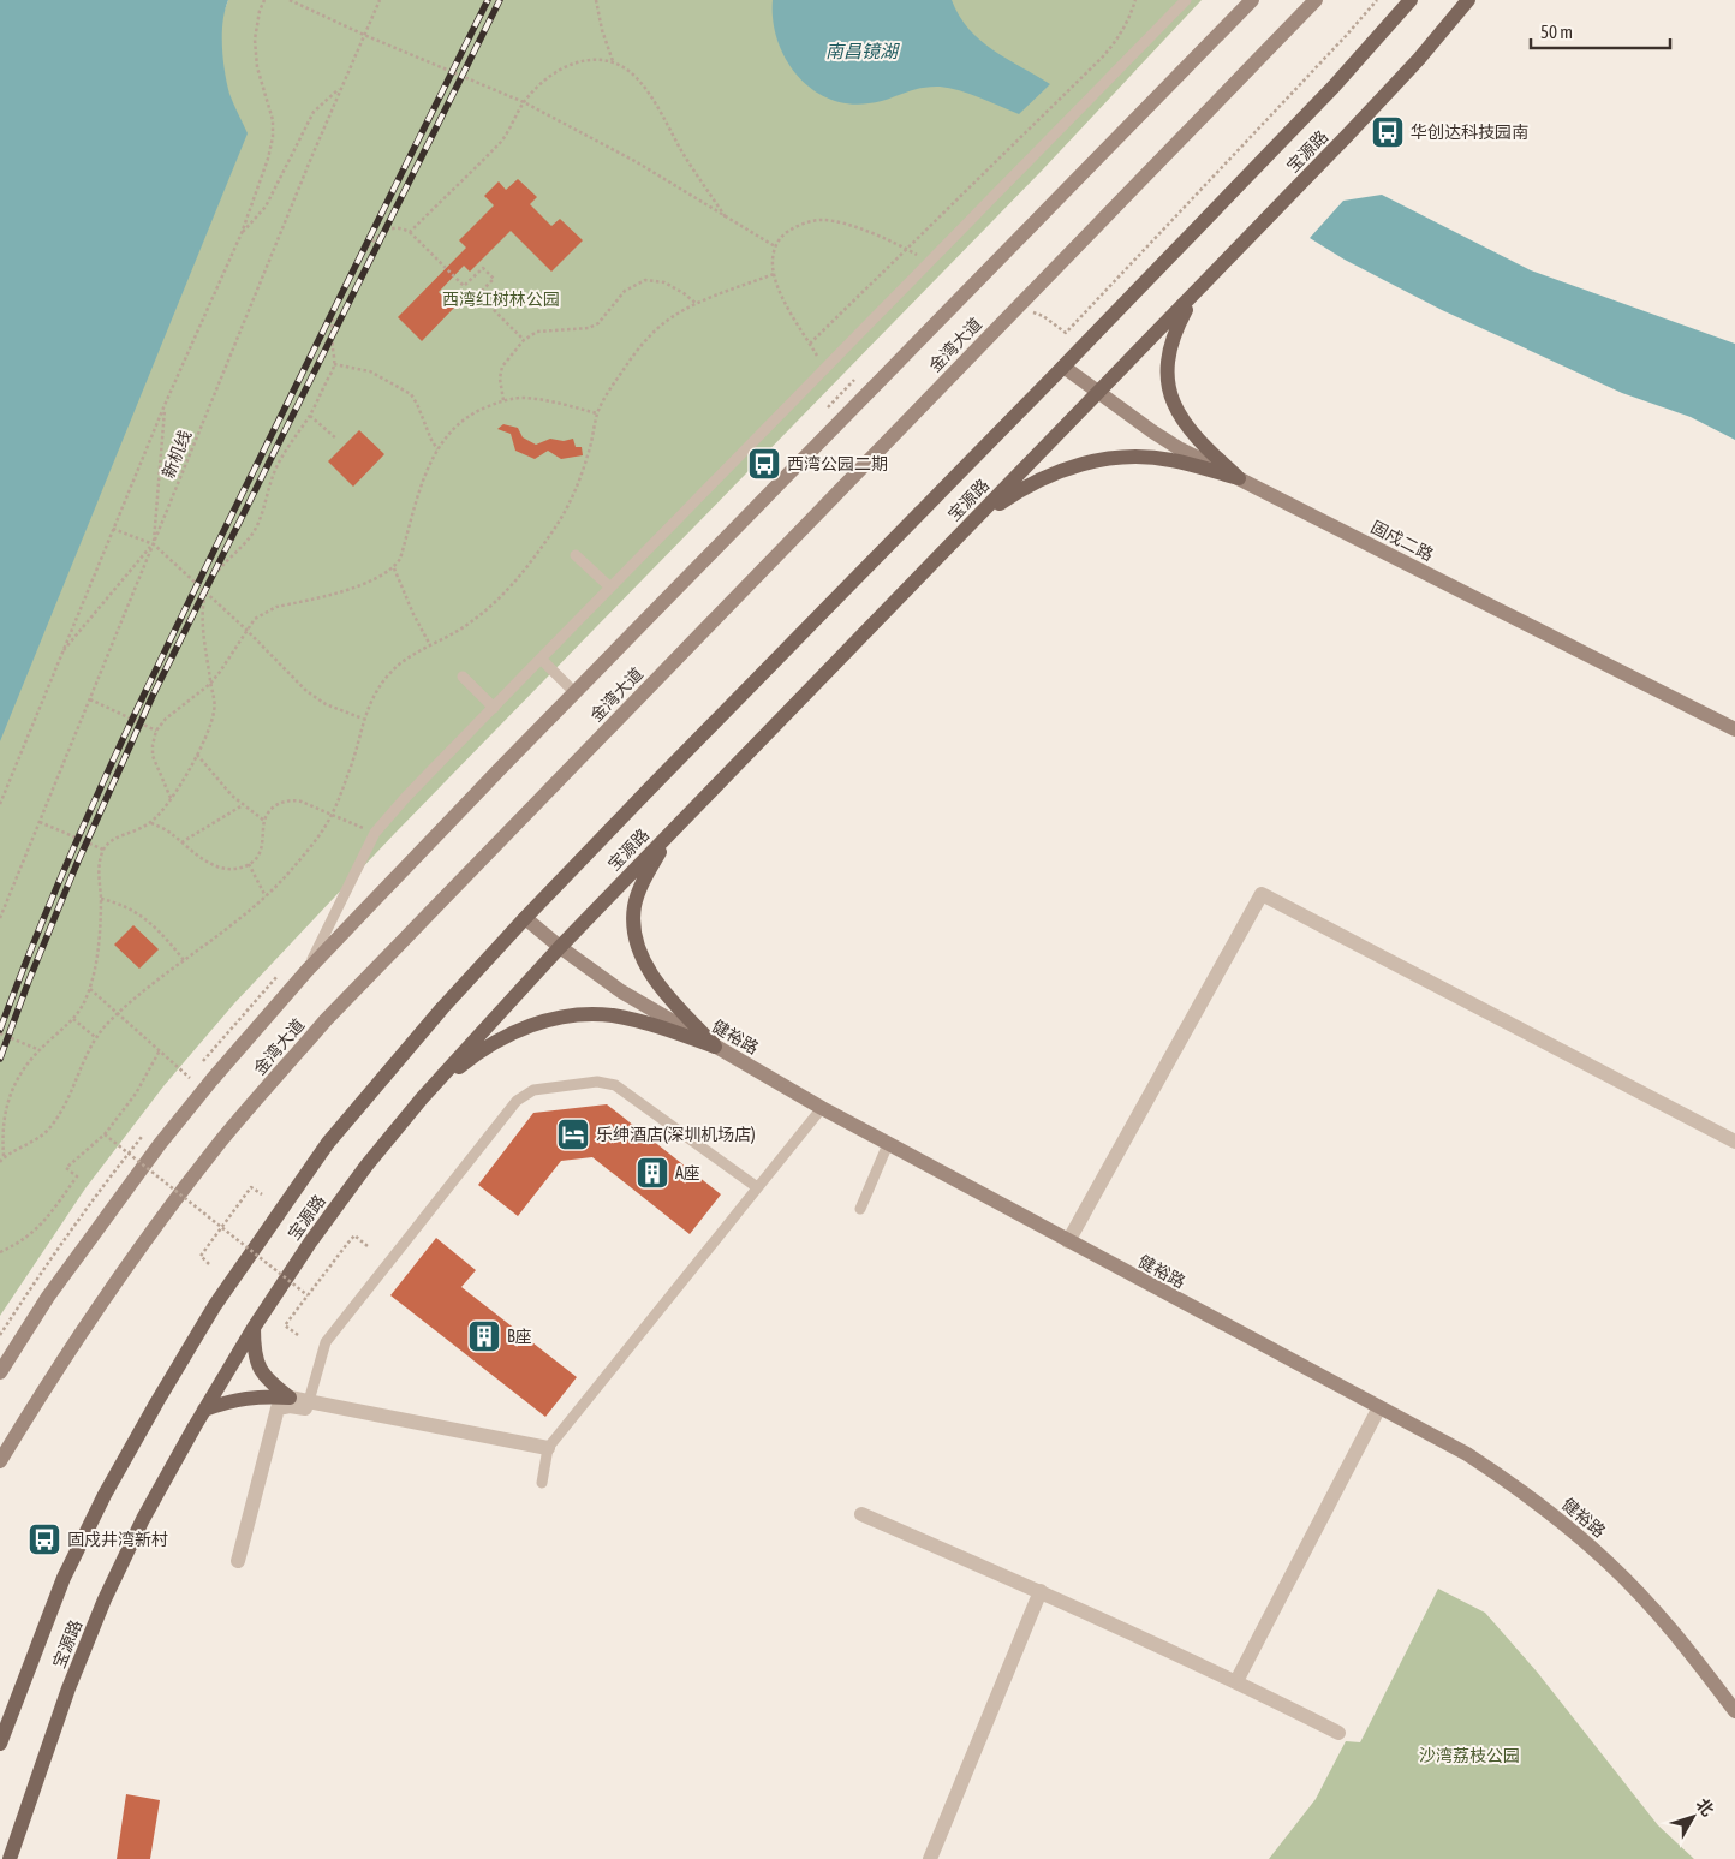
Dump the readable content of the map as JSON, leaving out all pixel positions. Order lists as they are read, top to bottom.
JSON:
{
  "streets": {
    "main road": [
      "宝源路",
      "金湾大道",
      "固戍二路",
      "健裕路"
    ],
    "path": ["新机线"]
  },
  "crossings": [
    ["宝源路", "固戍二路"],
    ["宝源路", "健裕路"]
  ],
  "water": ["南昌镜湖"],
  "parks": ["西湾红树林公园", "沙湾荔枝公园"],
  "places": {
    "bus stop": ["华创达科技园南", "西湾公园二期", "固戍井湾新村"],
    "hotel": ["乐绅酒店(深圳机场店)"],
    "building": ["A座", "B座"]
  },
  "scale_bar": "50 m",
  "north": "top right"
}
